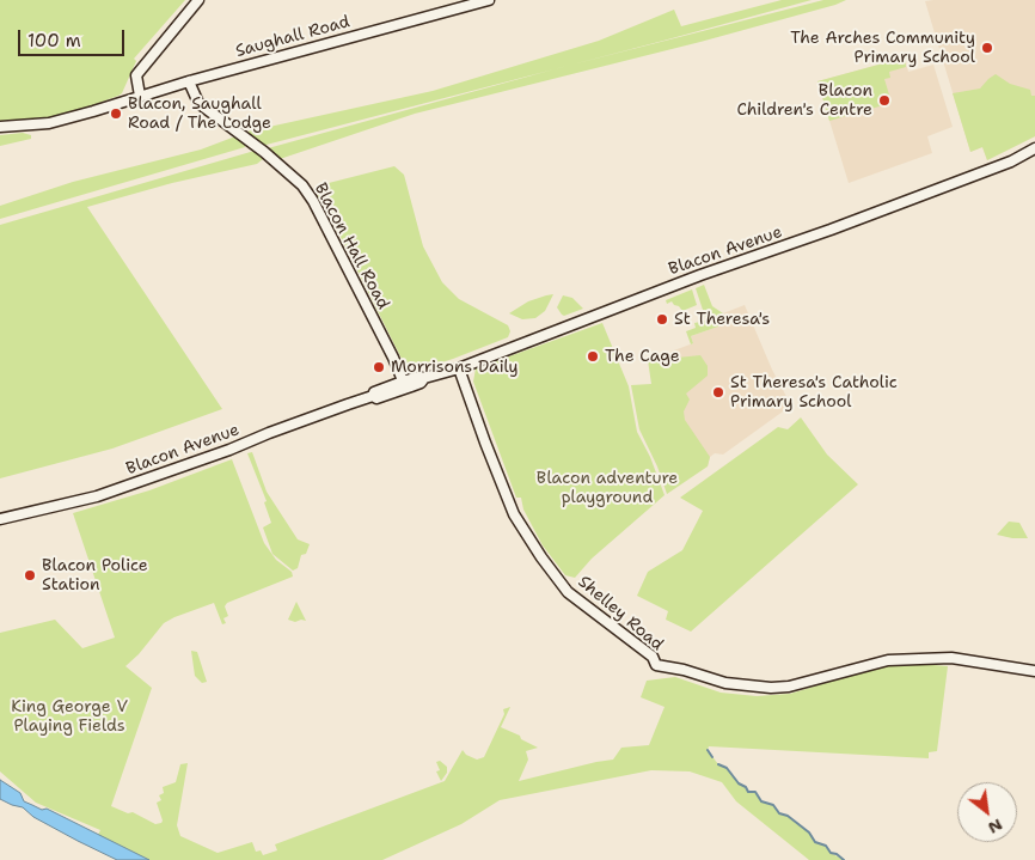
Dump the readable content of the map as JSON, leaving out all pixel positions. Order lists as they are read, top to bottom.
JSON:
{
  "streets": {
    "street": [
      "Saughall Road",
      "Blacon Hall Road",
      "Blacon Avenue",
      "Shelley Road"
    ]
  },
  "crossings": [
    ["Saughall Road", "Blacon Hall Road"],
    ["Blacon Hall Road", "Blacon Avenue"],
    ["Blacon Avenue", "Shelley Road"]
  ],
  "parks": ["Blacon adventure playground", "King George V Playing Fields"],
  "places": [
    "The Arches Community Primary School",
    "Blacon Children's Centre",
    "Blacon, Saughall Road / The Lodge",
    "St Theresa's",
    "The Cage",
    "Morrisons Daily",
    "St Theresa's Catholic Primary School",
    "Blacon Police Station"
  ],
  "scale_bar": "100 m",
  "north": "bottom right"
}
